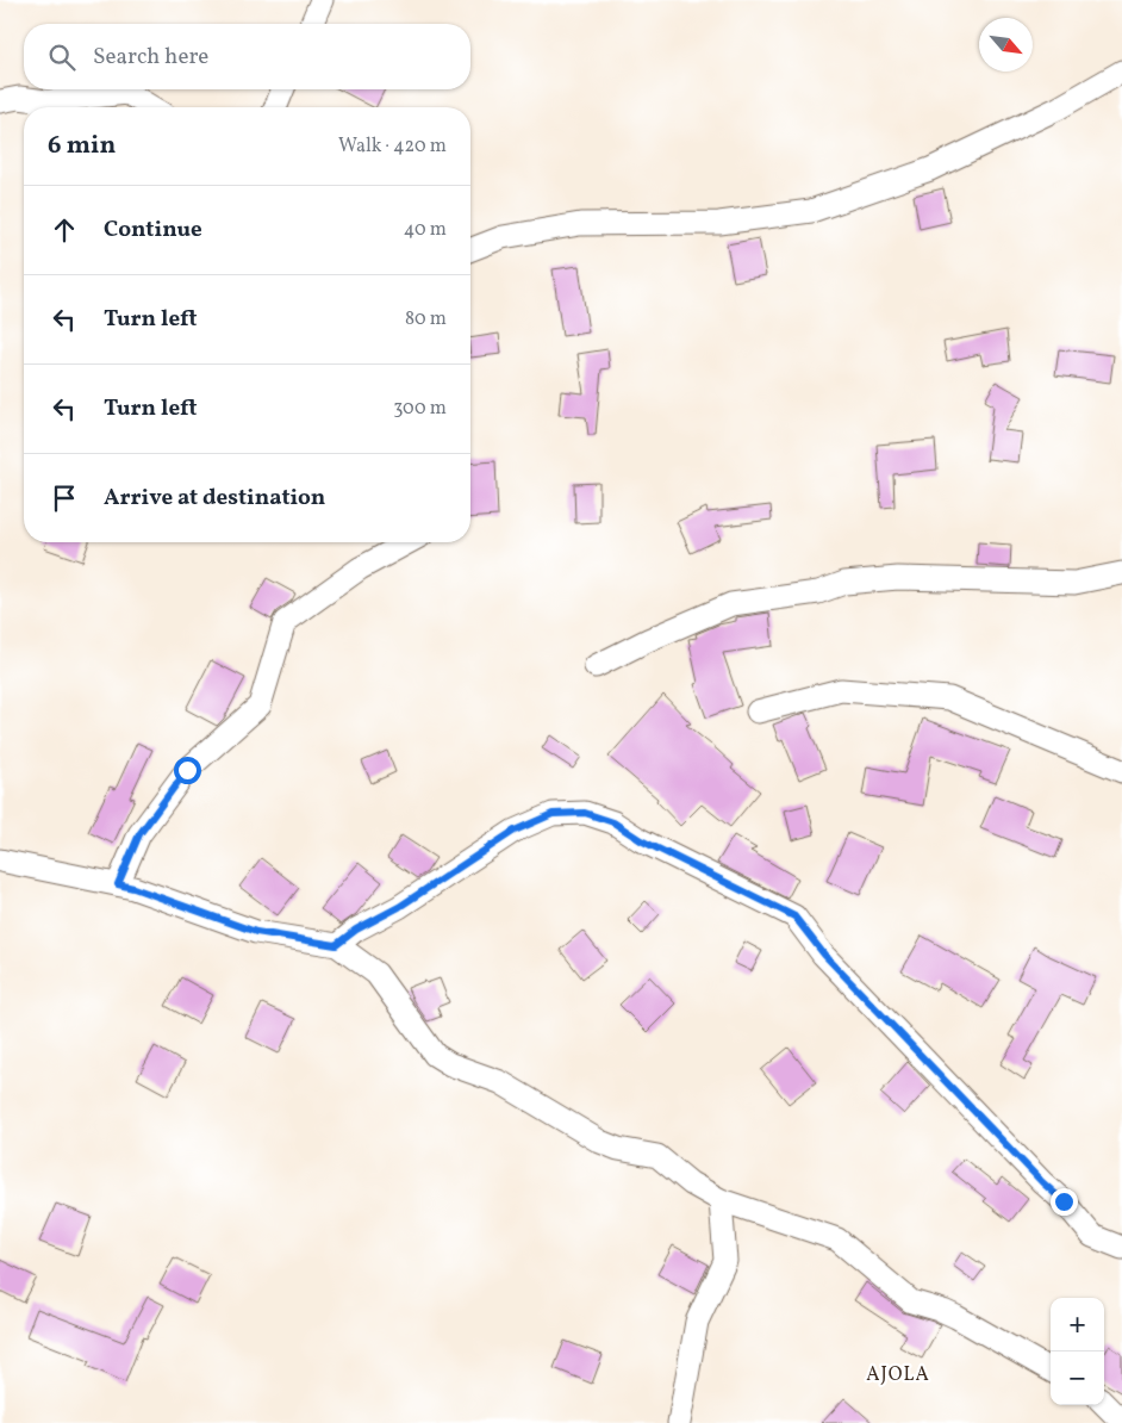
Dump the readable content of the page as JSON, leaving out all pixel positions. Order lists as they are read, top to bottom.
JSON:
{
  "districts": ["AJOLA"],
  "north": "bottom right",
  "page": {
    "search": "Search here",
    "heading": ["6 min", "Walk · 420 m"],
    "list": [
      ["Continue", "40 m"],
      ["Turn left", "80 m"],
      ["Turn left", "300 m"],
      "Arrive at destination"
    ],
    "map_buttons": ["+", "−"]
  }
}
